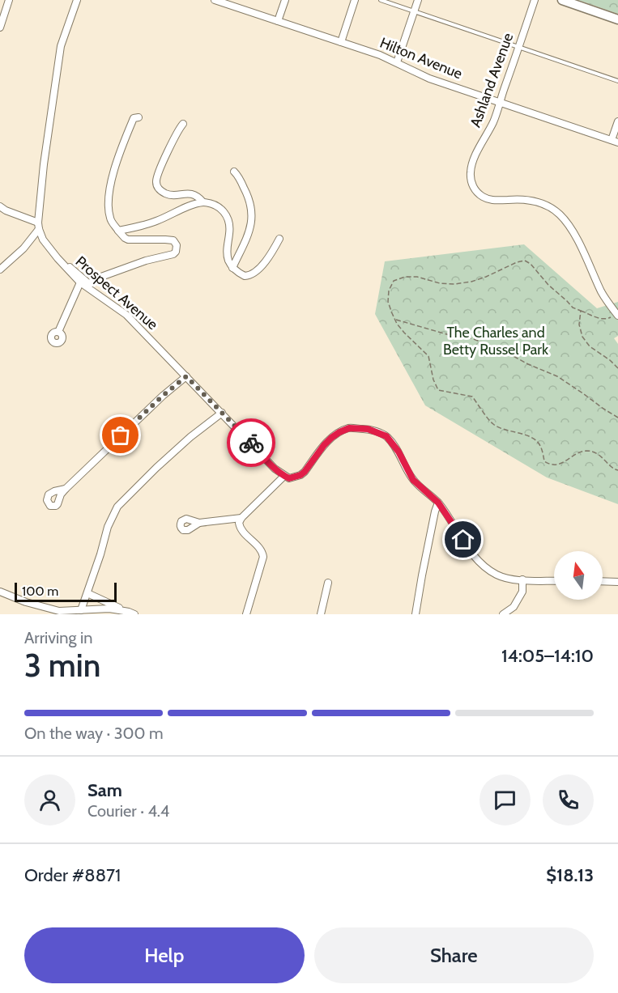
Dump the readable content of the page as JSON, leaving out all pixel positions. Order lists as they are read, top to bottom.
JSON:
{
  "streets": {
    "street": ["Hilton Avenue", "Ashland Avenue", "Prospect Avenue"]
  },
  "crossings": [
    ["Hilton Avenue", "Ashland Avenue"]
  ],
  "parks": ["The Charles and Betty Russel Park"],
  "scale_bar": "100 m",
  "north": "top",
  "page": {
    "scale": "100 m",
    "heading": ["3 min", "Arriving in", "14:05–14:10"],
    "panel": [
      "Sam",
      "Courier · 4.4",
      "Order #8871",
      "$18.13"
    ],
    "bar": "On the way · 300 m",
    "buttons": ["Help", "Share"]
  }
}
